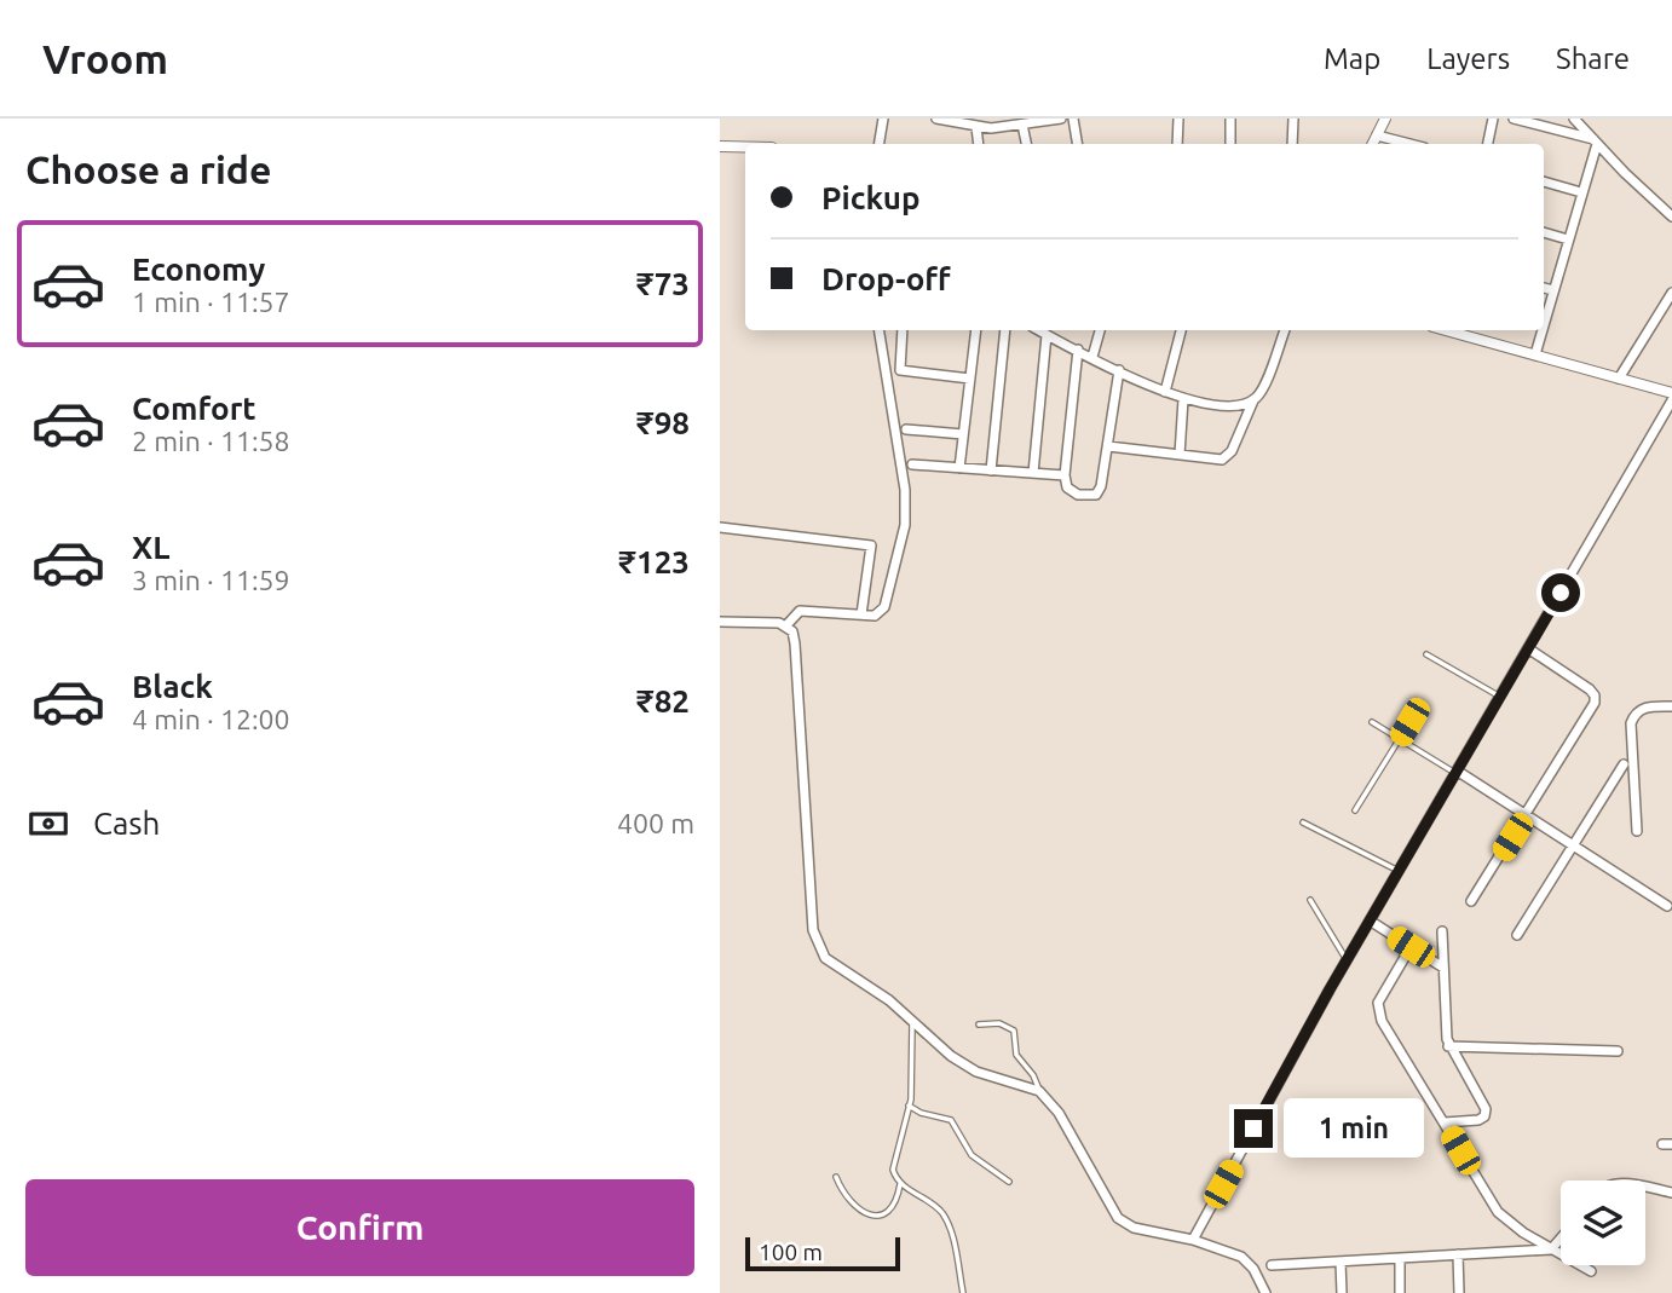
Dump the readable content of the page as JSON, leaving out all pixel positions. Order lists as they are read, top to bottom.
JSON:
{
  "scale_bar": "100 m",
  "page": {
    "header": "Vroom",
    "nav": ["Map", "Layers", "Share"],
    "heading": "Choose a ride",
    "banner": ["Pickup", "Drop-off"],
    "list": [
      {
        "name": "Economy",
        "note": "1 min · 11:57",
        "value": "₹73"
      },
      {
        "name": "Comfort",
        "note": "2 min · 11:58",
        "value": "₹98"
      },
      {
        "name": "XL",
        "note": "3 min · 11:59",
        "value": "₹123"
      },
      {
        "name": "Black",
        "note": "4 min · 12:00",
        "value": "₹82"
      }
    ],
    "pay": ["Cash", "400 m"],
    "bubble": "1 min",
    "buttons": "Confirm",
    "scale": "100 m"
  }
}
